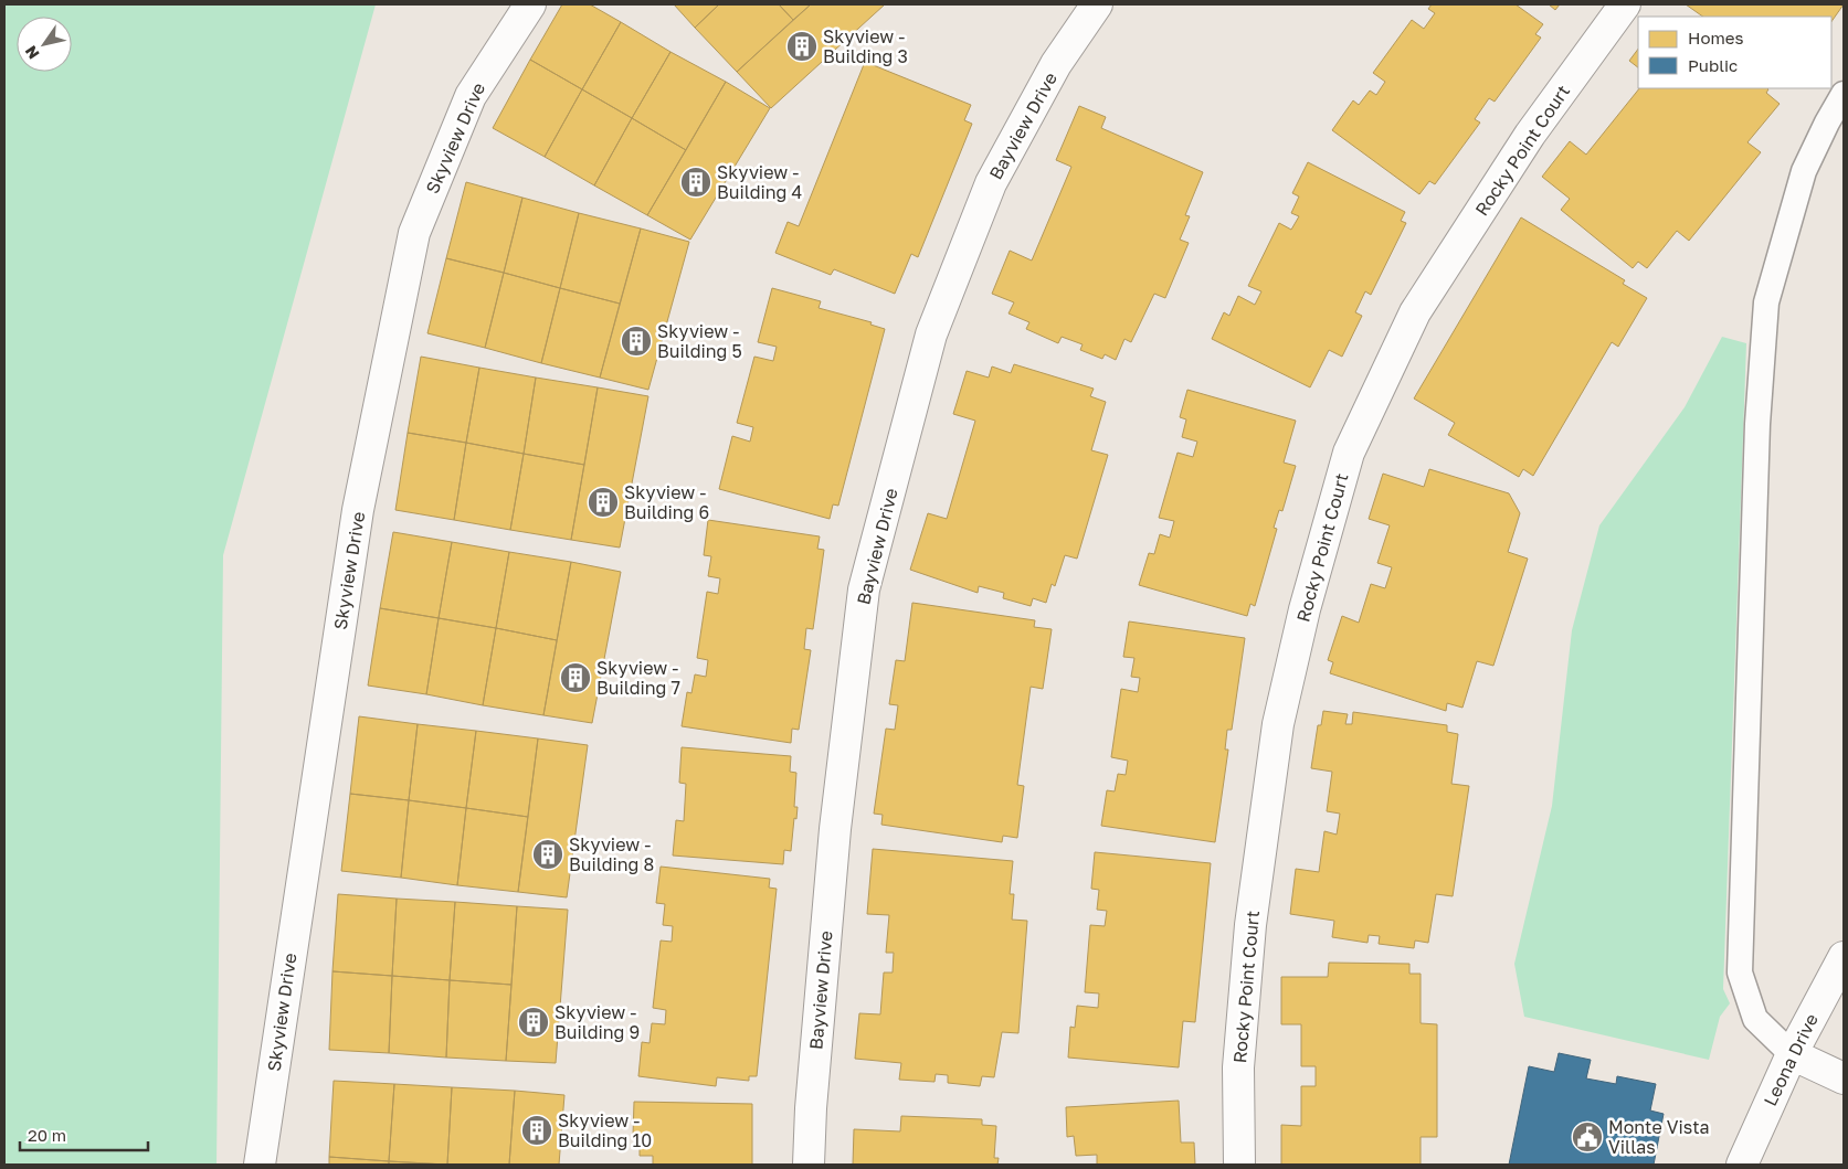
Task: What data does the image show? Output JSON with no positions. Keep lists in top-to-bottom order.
{
  "streets": {
    "street": [
      "Bayview Drive",
      "Skyview Drive",
      "Rocky Point Court",
      "Leona Drive"
    ]
  },
  "places": {
    "building": [
      "Skyview - Building 3",
      "Skyview - Building 4",
      "Skyview - Building 5",
      "Skyview - Building 6",
      "Skyview - Building 7",
      "Skyview - Building 8",
      "Skyview - Building 9",
      "Skyview - Building 10"
    ],
    "public building": ["Monte Vista Villas"]
  },
  "legend": ["Homes", "Public"],
  "scale_bar": "20 m",
  "north": "bottom left"
}
